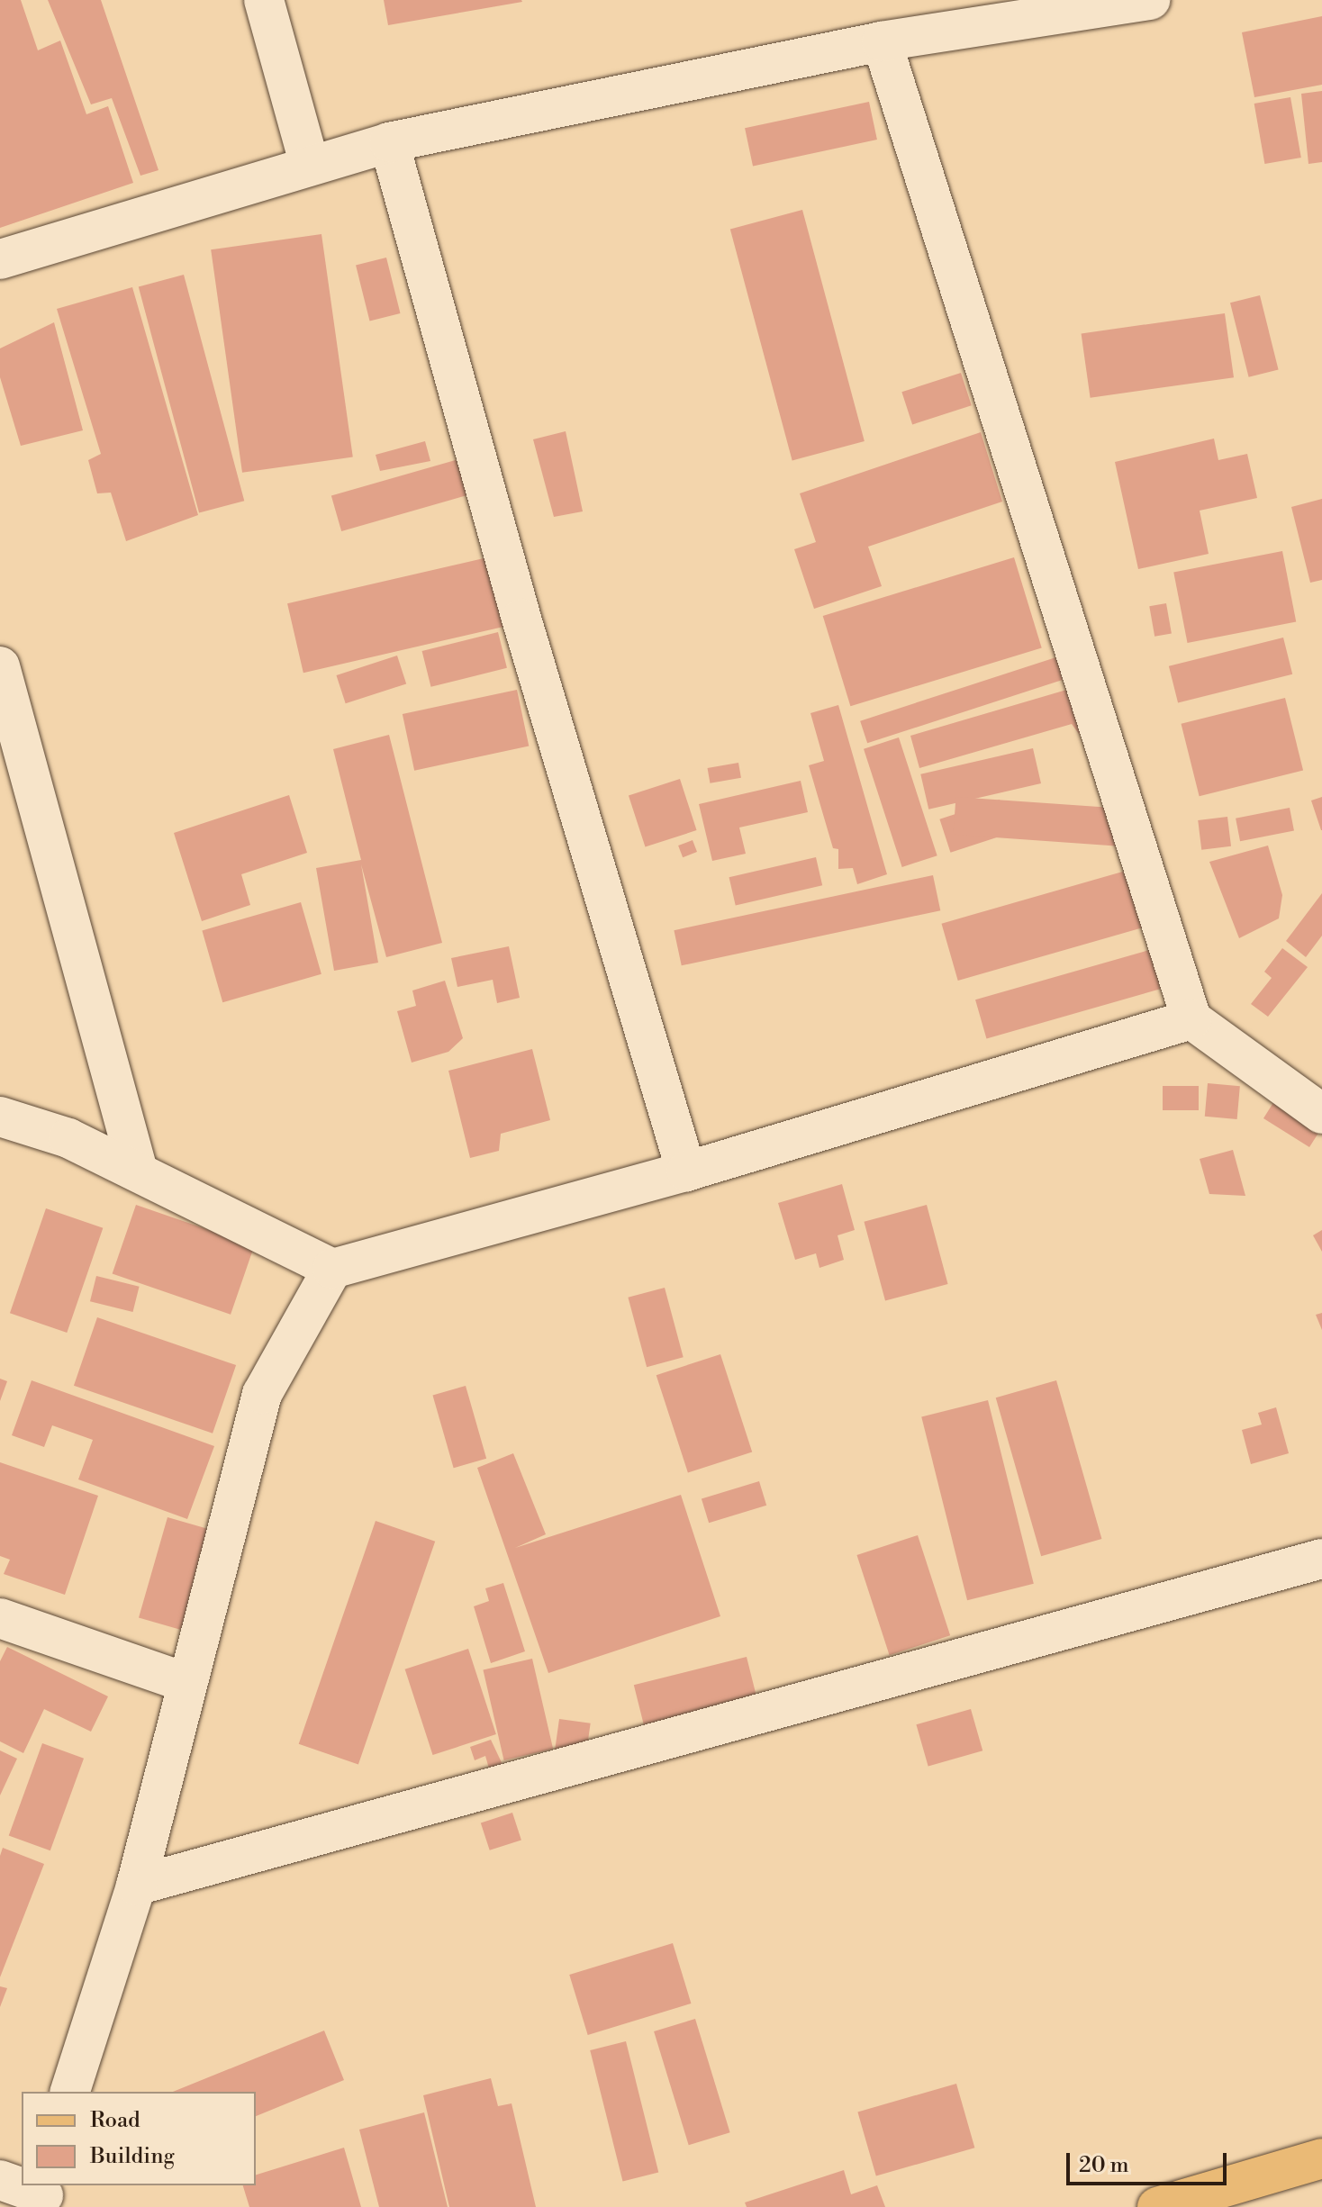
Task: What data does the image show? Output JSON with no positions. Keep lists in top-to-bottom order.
{
  "legend": ["Road", "Building"],
  "scale_bar": "20 m"
}
